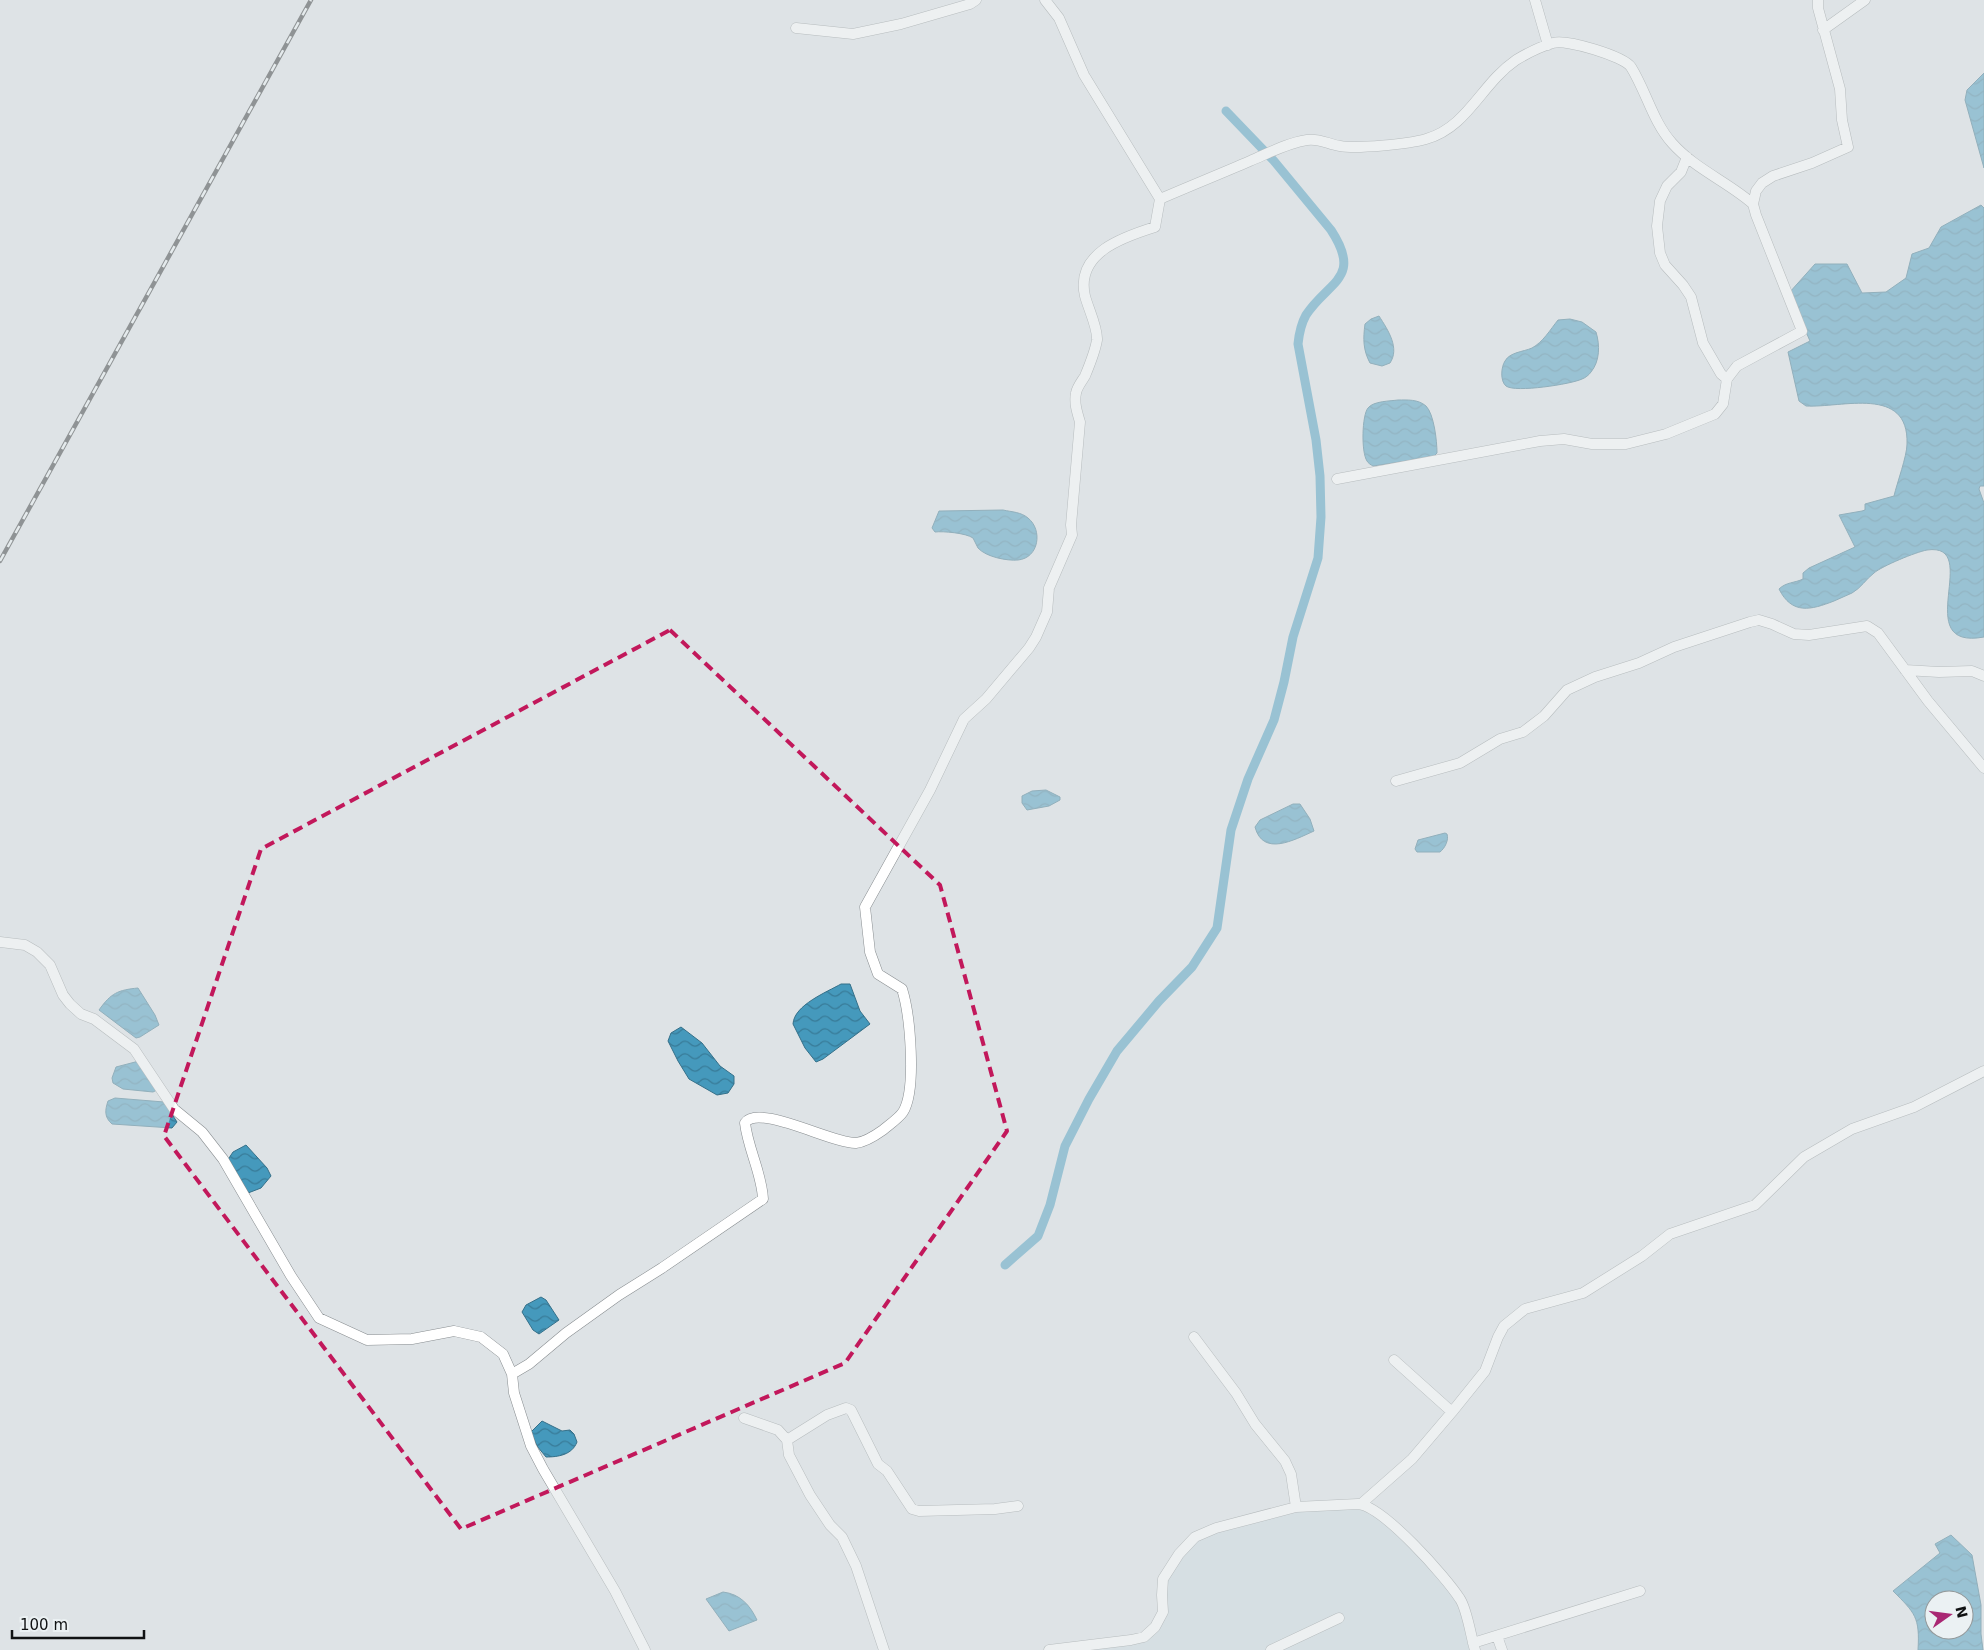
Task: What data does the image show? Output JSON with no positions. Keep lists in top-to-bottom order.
{
  "scale_bar": "100 m",
  "north": "right"
}
